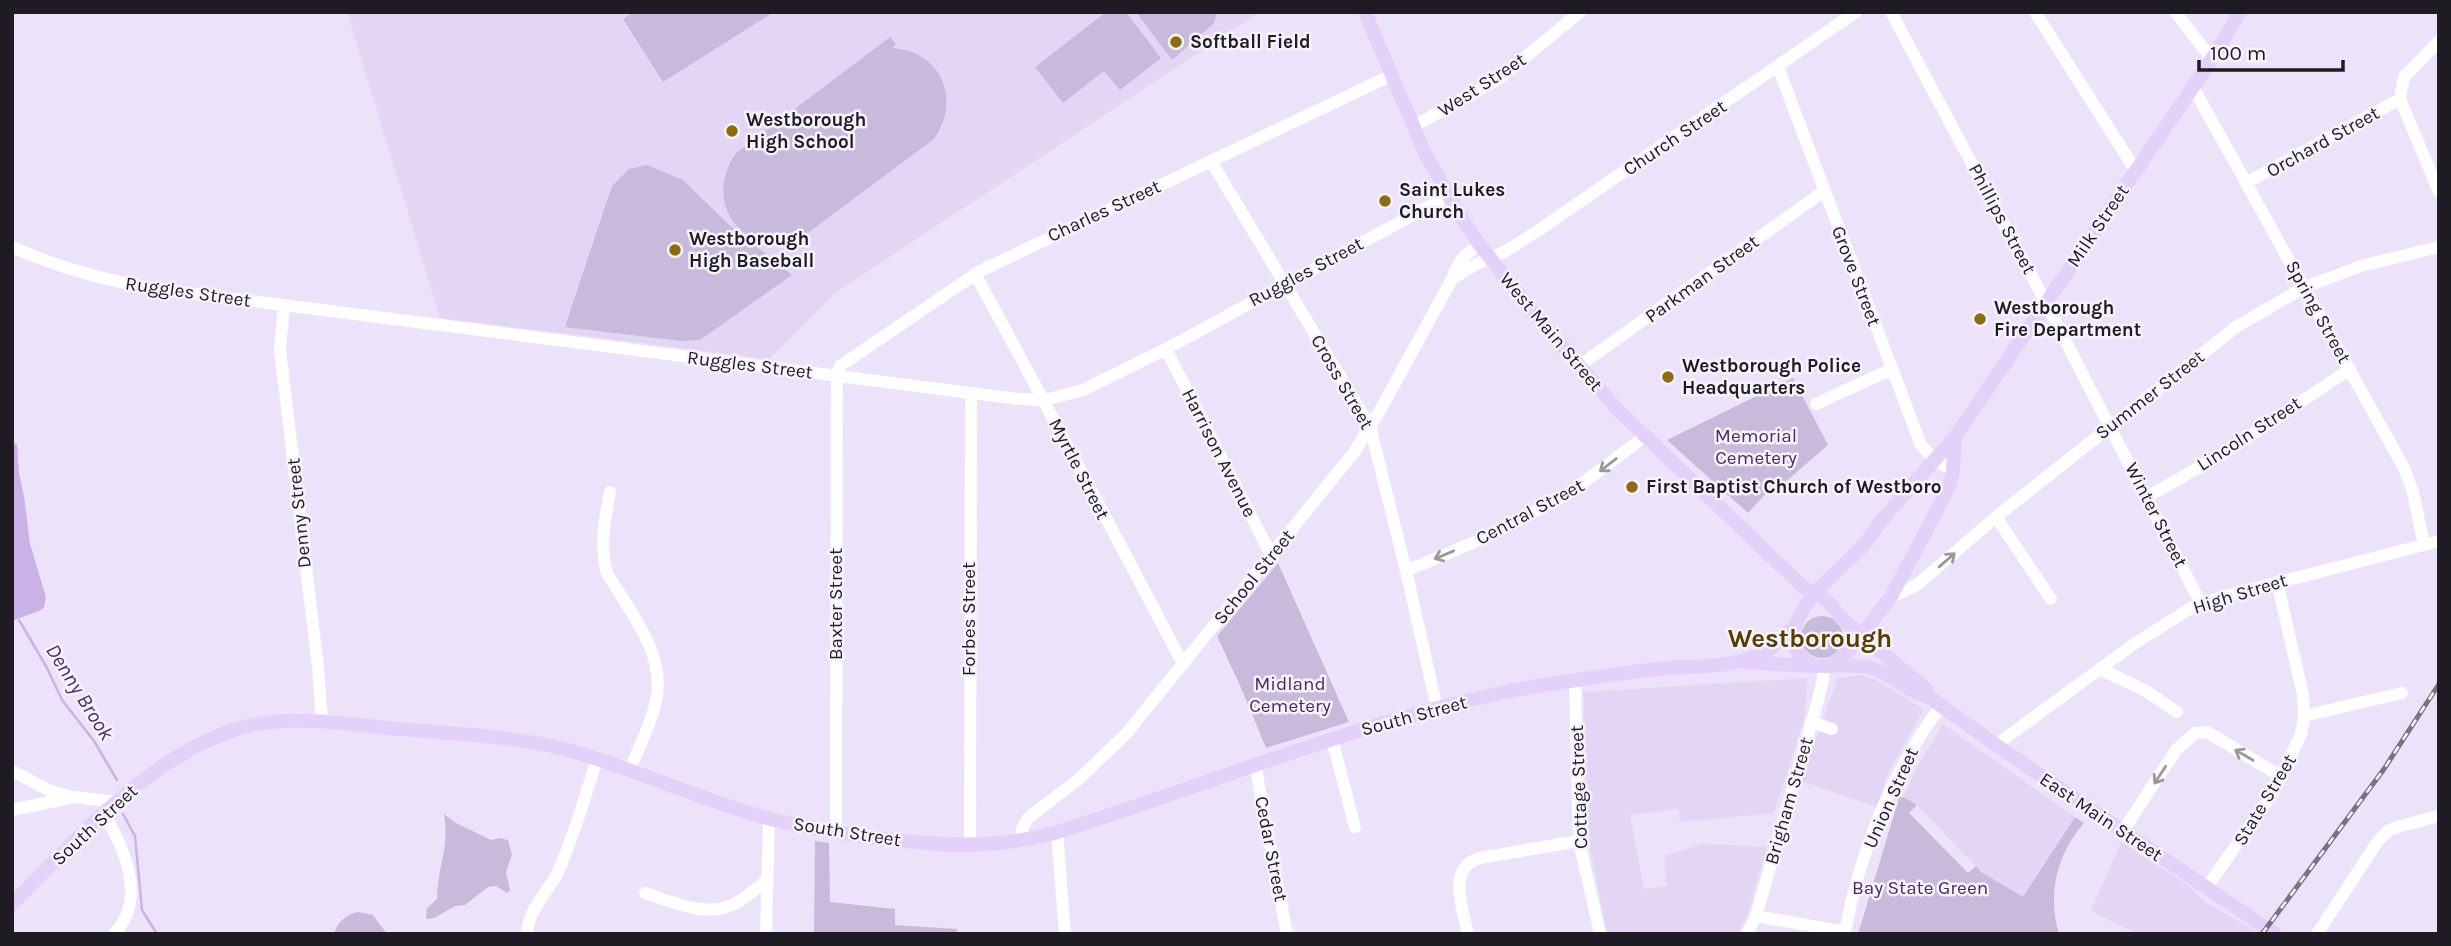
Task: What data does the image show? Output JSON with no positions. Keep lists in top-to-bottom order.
{
  "streets": {
    "main road": [
      "Milk Street",
      "West Main Street",
      "South Street",
      "East Main Street"
    ],
    "street": [
      "West Street",
      "Church Street",
      "Orchard Street",
      "Charles Street",
      "Phillips Street",
      "Ruggles Street",
      "Grove Street",
      "Parkman Street",
      "Spring Street",
      "Cross Street",
      "Summer Street",
      "Lincoln Street",
      "Harrison Avenue",
      "Myrtle Street",
      "Central Street",
      "Denny Street",
      "Winter Street",
      "School Street",
      "High Street",
      "Baxter Street",
      "Forbes Street",
      "Cottage Street",
      "Union Street",
      "State Street",
      "Brigham Street",
      "Cedar Street"
    ]
  },
  "crossings": [
    ["West Street", "West Main Street"],
    ["Church Street", "Grove Street"],
    ["Church Street", "West Main Street"],
    ["Church Street", "School Street"],
    ["Orchard Street", "Spring Street"],
    ["Charles Street", "Ruggles Street"],
    ["Charles Street", "West Main Street"],
    ["Charles Street", "Cross Street"],
    ["Charles Street", "Myrtle Street"],
    ["Charles Street", "Baxter Street"],
    ["Phillips Street", "Milk Street"],
    ["Phillips Street", "Summer Street"],
    ["Phillips Street", "Winter Street"],
    ["Milk Street", "Grove Street"],
    ["Milk Street", "Spring Street"],
    ["Milk Street", "West Main Street"],
    ["Milk Street", "South Street"],
    ["Milk Street", "Brigham Street"],
    ["Milk Street", "East Main Street"],
    ["Ruggles Street", "West Main Street"],
    ["Ruggles Street", "Cross Street"],
    ["Ruggles Street", "Harrison Avenue"],
    ["Ruggles Street", "Myrtle Street"],
    ["Ruggles Street", "Denny Street"],
    ["Ruggles Street", "Baxter Street"],
    ["Ruggles Street", "Forbes Street"],
    ["Grove Street", "Parkman Street"],
    ["Parkman Street", "West Main Street"],
    ["Spring Street", "Summer Street"],
    ["Spring Street", "Lincoln Street"],
    ["Spring Street", "High Street"],
    ["West Main Street", "Central Street"],
    ["West Main Street", "School Street"],
    ["West Main Street", "South Street"],
    ["West Main Street", "Brigham Street"],
    ["West Main Street", "East Main Street"],
    ["Cross Street", "Central Street"],
    ["Cross Street", "School Street"],
    ["Cross Street", "South Street"],
    ["Summer Street", "Winter Street"],
    ["Lincoln Street", "Winter Street"],
    ["Harrison Avenue", "School Street"],
    ["Myrtle Street", "School Street"],
    ["Denny Street", "South Street"],
    ["Winter Street", "High Street"],
    ["School Street", "South Street"],
    ["High Street", "State Street"],
    ["High Street", "East Main Street"],
    ["Baxter Street", "South Street"],
    ["Forbes Street", "South Street"],
    ["South Street", "Cottage Street"],
    ["South Street", "Brigham Street"],
    ["South Street", "East Main Street"],
    ["South Street", "Cedar Street"],
    ["Union Street", "Brigham Street"],
    ["Union Street", "East Main Street"],
    ["State Street", "East Main Street"],
    ["Brigham Street", "East Main Street"]
  ],
  "one_way": ["Central Street"],
  "districts": ["Westborough"],
  "water": ["Denny Brook"],
  "parks": ["Memorial Cemetery", "Midland Cemetery", "Bay State Green"],
  "places": [
    "Softball Field",
    "Westborough High School",
    "Saint Lukes Church",
    "Westborough High Baseball",
    "Westborough Fire Department",
    "Westborough Police Headquarters",
    "First Baptist Church of Westboro"
  ],
  "scale_bar": "100 m"
}
